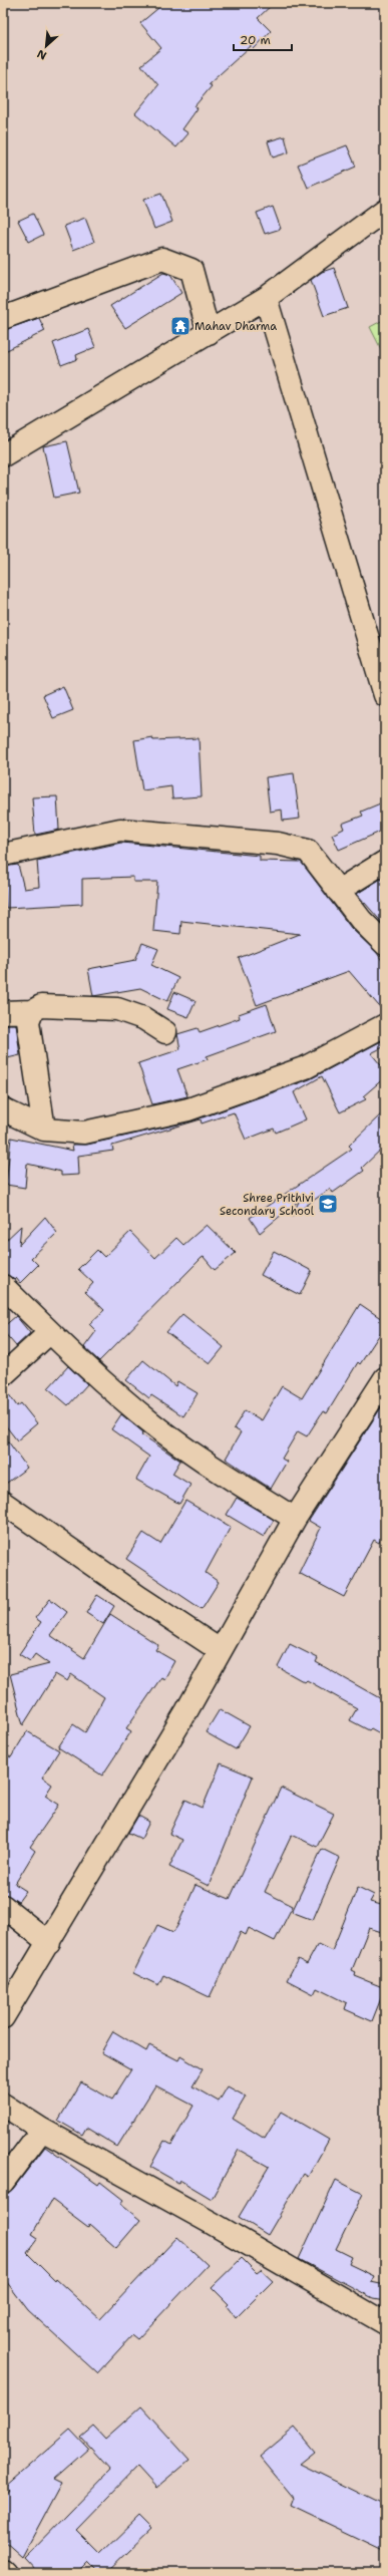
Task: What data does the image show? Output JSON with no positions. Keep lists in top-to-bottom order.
{
  "places": {
    "temple": ["Mahav Dharma"],
    "school or university": ["Shree Prithivi Secondary School"]
  },
  "scale_bar": "20 m",
  "north": "bottom left"
}
